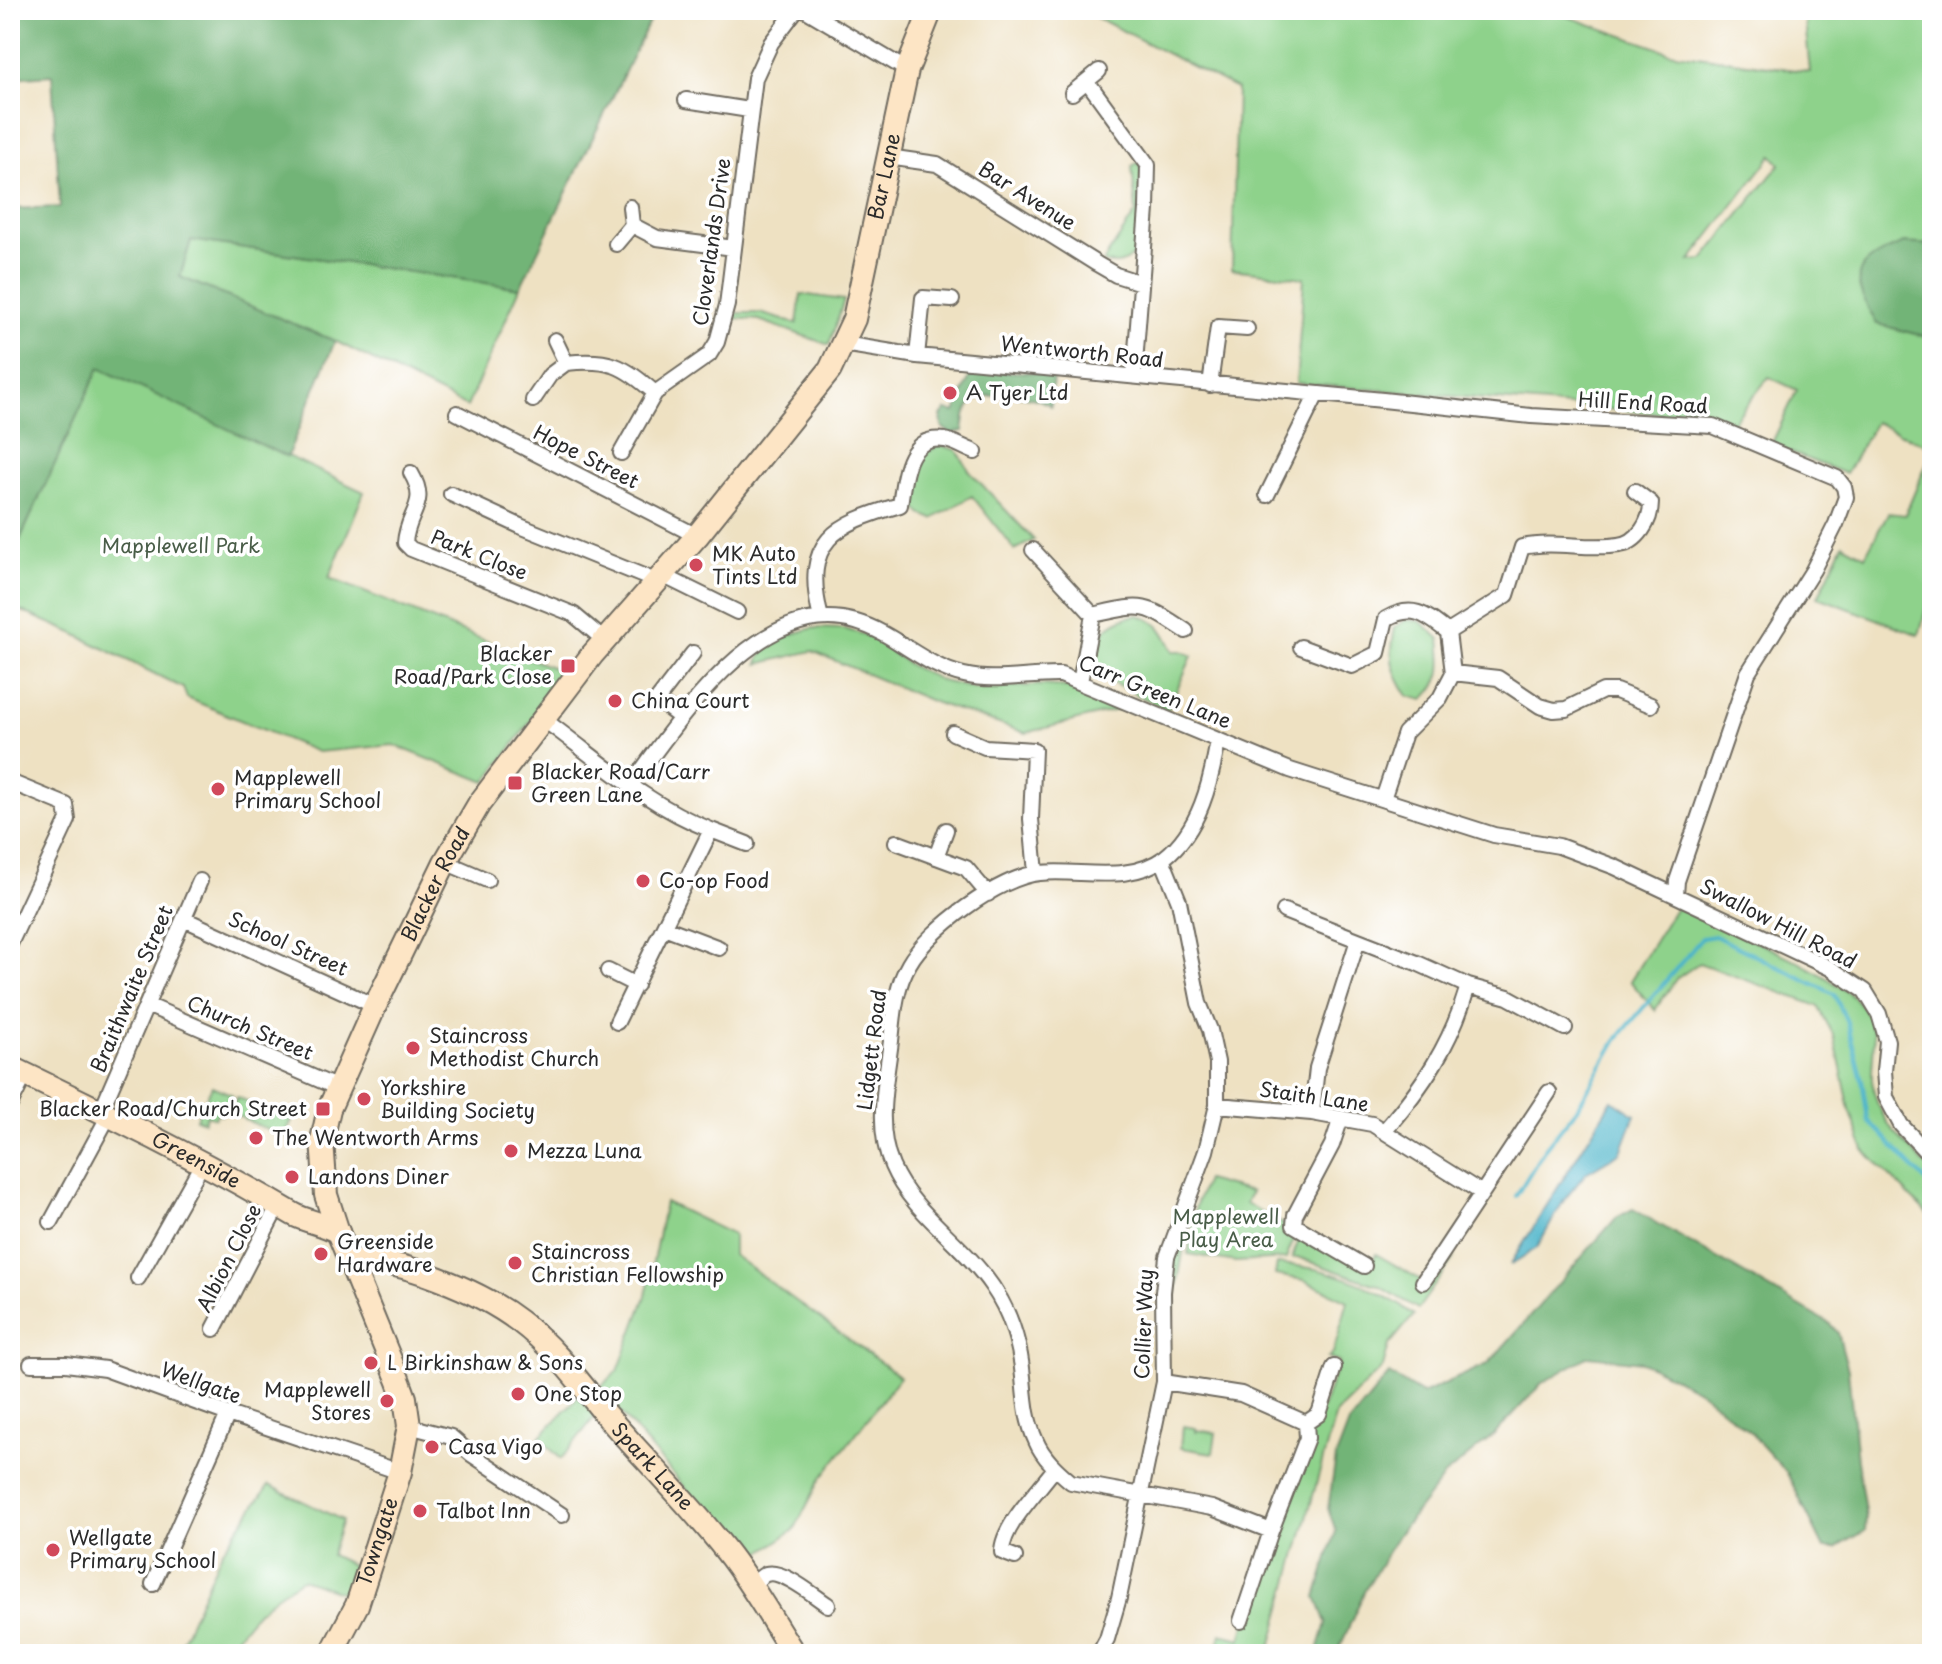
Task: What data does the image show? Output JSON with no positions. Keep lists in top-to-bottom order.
{
  "streets": {
    "main road": [
      "Bar Lane",
      "Blacker Road",
      "Greenside",
      "Spark Lane",
      "Towngate"
    ],
    "street": [
      "Bar Avenue",
      "Cloverlands Drive",
      "Wentworth Road",
      "Hill End Road",
      "Hope Street",
      "Park Close",
      "Carr Green Lane",
      "Swallow Hill Road",
      "School Street",
      "Braithwaite Street",
      "Church Street",
      "Lidgett Road",
      "Staith Lane",
      "Albion Close",
      "Collier Way",
      "Wellgate"
    ]
  },
  "crossings": [
    ["Bar Lane", "Bar Avenue"],
    ["Bar Lane", "Wentworth Road"],
    ["Bar Lane", "Blacker Road"],
    ["Wentworth Road", "Hill End Road"],
    ["Wentworth Road", "Blacker Road"],
    ["Hill End Road", "Carr Green Lane"],
    ["Hill End Road", "Swallow Hill Road"],
    ["Hope Street", "Blacker Road"],
    ["Park Close", "Blacker Road"],
    ["Carr Green Lane", "Swallow Hill Road"],
    ["Carr Green Lane", "Lidgett Road"],
    ["Blacker Road", "School Street"],
    ["Blacker Road", "Church Street"],
    ["Blacker Road", "Greenside"],
    ["Blacker Road", "Towngate"],
    ["School Street", "Braithwaite Street"],
    ["Braithwaite Street", "Church Street"],
    ["Braithwaite Street", "Greenside"],
    ["Lidgett Road", "Collier Way"],
    ["Staith Lane", "Collier Way"],
    ["Greenside", "Albion Close"],
    ["Greenside", "Towngate"],
    ["Wellgate", "Towngate"],
    ["Spark Lane", "Towngate"]
  ],
  "parks": ["Mapplewell Park", "Mapplewell Play Area"],
  "places": {
    "other": [
      "A Tyer Ltd",
      "MK Auto Tints Ltd",
      "China Court",
      "Mapplewell Primary School",
      "Co-op Food",
      "Staincross Methodist Church",
      "Yorkshire Building Society",
      "The Wentworth Arms",
      "Mezza Luna",
      "Landons Diner",
      "Greenside Hardware",
      "Staincross Christian Fellowship",
      "L Birkinshaw & Sons",
      "One Stop",
      "Mapplewell Stores",
      "Casa Vigo",
      "Talbot Inn",
      "Wellgate Primary School"
    ],
    "transit": ["Blacker Road/Park Close", "Blacker Road/Carr Green Lane", "Blacker Road/Church Street"]
  }
}
